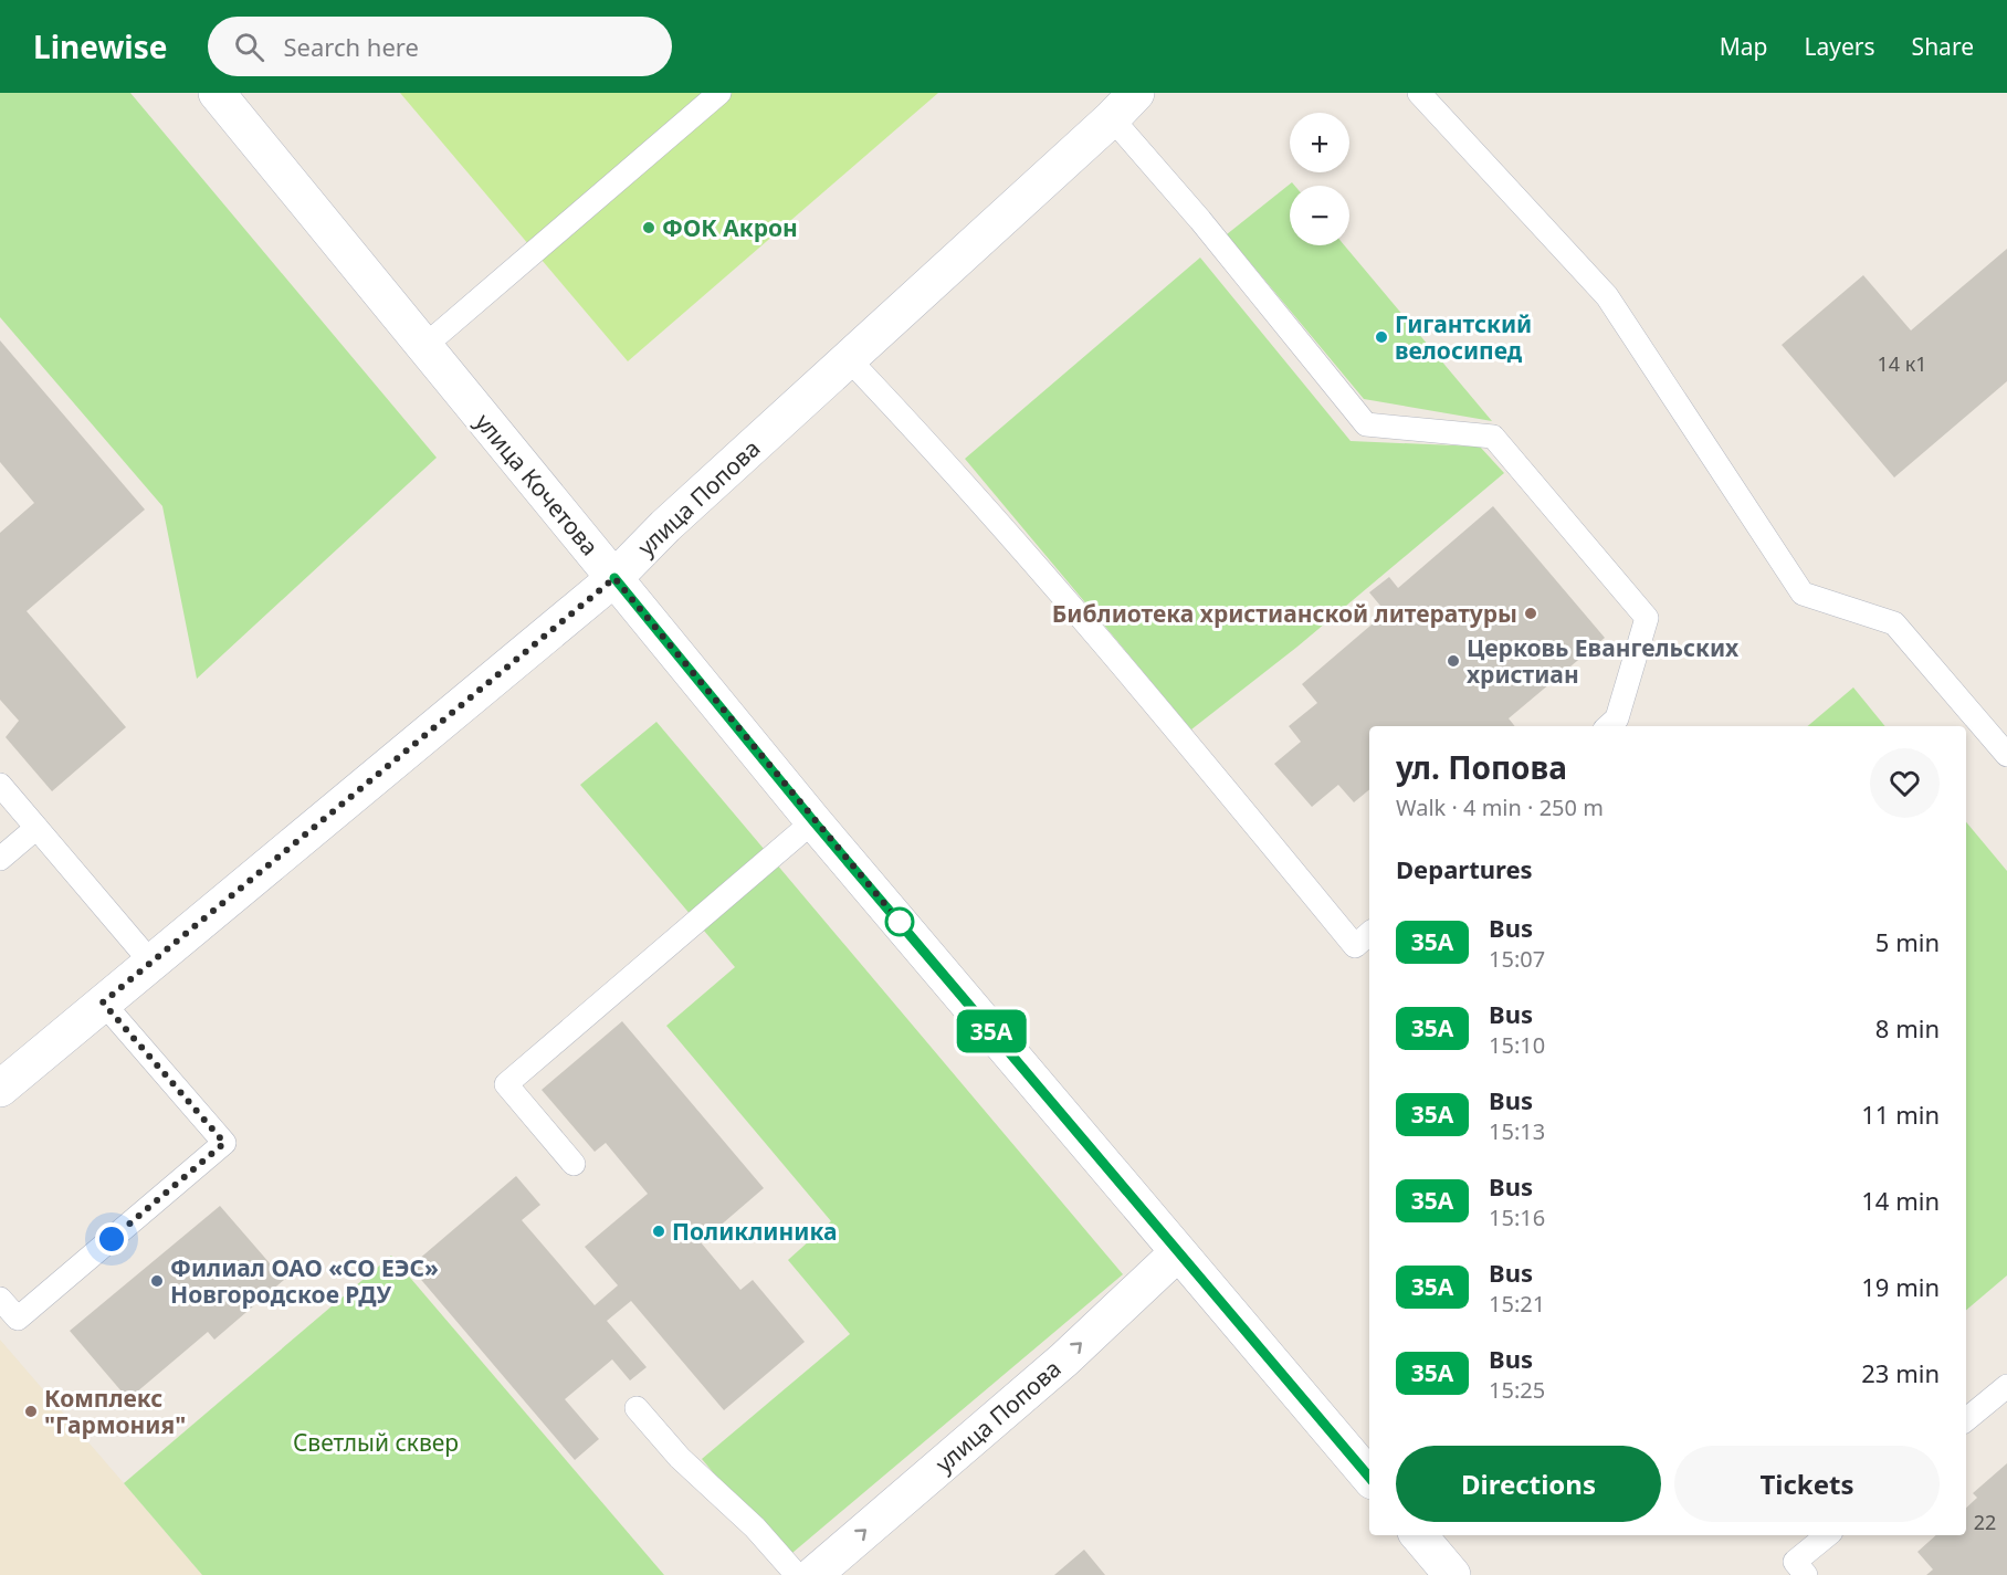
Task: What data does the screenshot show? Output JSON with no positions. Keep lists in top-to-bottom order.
{
  "streets": {
    "street": ["улица Кочетова", "улица Попова"]
  },
  "crossings": [
    ["улица Кочетова", "улица Попова"]
  ],
  "parks": ["Светлый сквер"],
  "places": [
    "ФОК Акрон",
    "Гигантский велосипед",
    "Библиотека христианской литературы",
    "Церковь Евангельских христиан",
    "Поликлиника",
    "Филиал ОАО «СО ЕЭС» Новгородское РДУ",
    "Комплекс \"Гармония\""
  ],
  "lines": ["bus line 35А"],
  "house_numbers": ["14 к1", "22"],
  "page": {
    "header": "Linewise",
    "search": "Search here",
    "nav": ["Map", "Layers", "Share"],
    "on_map": "35А",
    "map_buttons": ["+", "−"],
    "heading": [
      ["ул. Попова", "Walk · 4 min · 250 m"],
      "Departures"
    ],
    "list": [
      {
        "mark": "35А",
        "name": "Bus",
        "note": "15:07",
        "value": "5 min"
      },
      {
        "mark": "35А",
        "name": "Bus",
        "note": "15:10",
        "value": "8 min"
      },
      {
        "mark": "35А",
        "name": "Bus",
        "note": "15:13",
        "value": "11 min"
      },
      {
        "mark": "35А",
        "name": "Bus",
        "note": "15:16",
        "value": "14 min"
      },
      {
        "mark": "35А",
        "name": "Bus",
        "note": "15:21",
        "value": "19 min"
      },
      {
        "mark": "35А",
        "name": "Bus",
        "note": "15:25",
        "value": "23 min"
      }
    ],
    "buttons": ["Directions", "Tickets"]
  }
}
